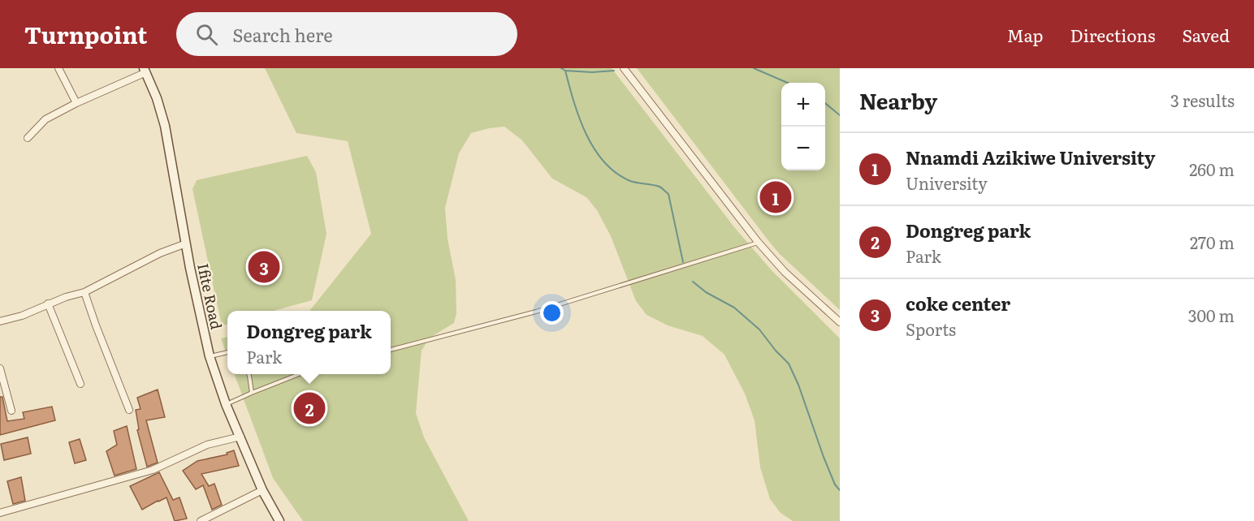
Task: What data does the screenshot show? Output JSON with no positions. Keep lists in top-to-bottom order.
{
  "streets": {
    "street": ["Ifite Road"]
  },
  "page": {
    "header": "Turnpoint",
    "search": "Search here",
    "nav": ["Map", "Directions", "Saved"],
    "heading": ["Nearby", "3 results"],
    "map_buttons": ["+", "−"],
    "list": [
      {
        "mark": "1",
        "name": "Nnamdi Azikiwe University",
        "note": "University",
        "value": "260 m"
      },
      {
        "mark": "2",
        "name": "Dongreg park",
        "note": "Park",
        "value": "270 m"
      },
      {
        "mark": "3",
        "name": "coke center",
        "note": "Sports",
        "value": "300 m"
      }
    ],
    "pins": ["1", "3", "2"],
    "popup": ["Dongreg park", "Park"]
  }
}
